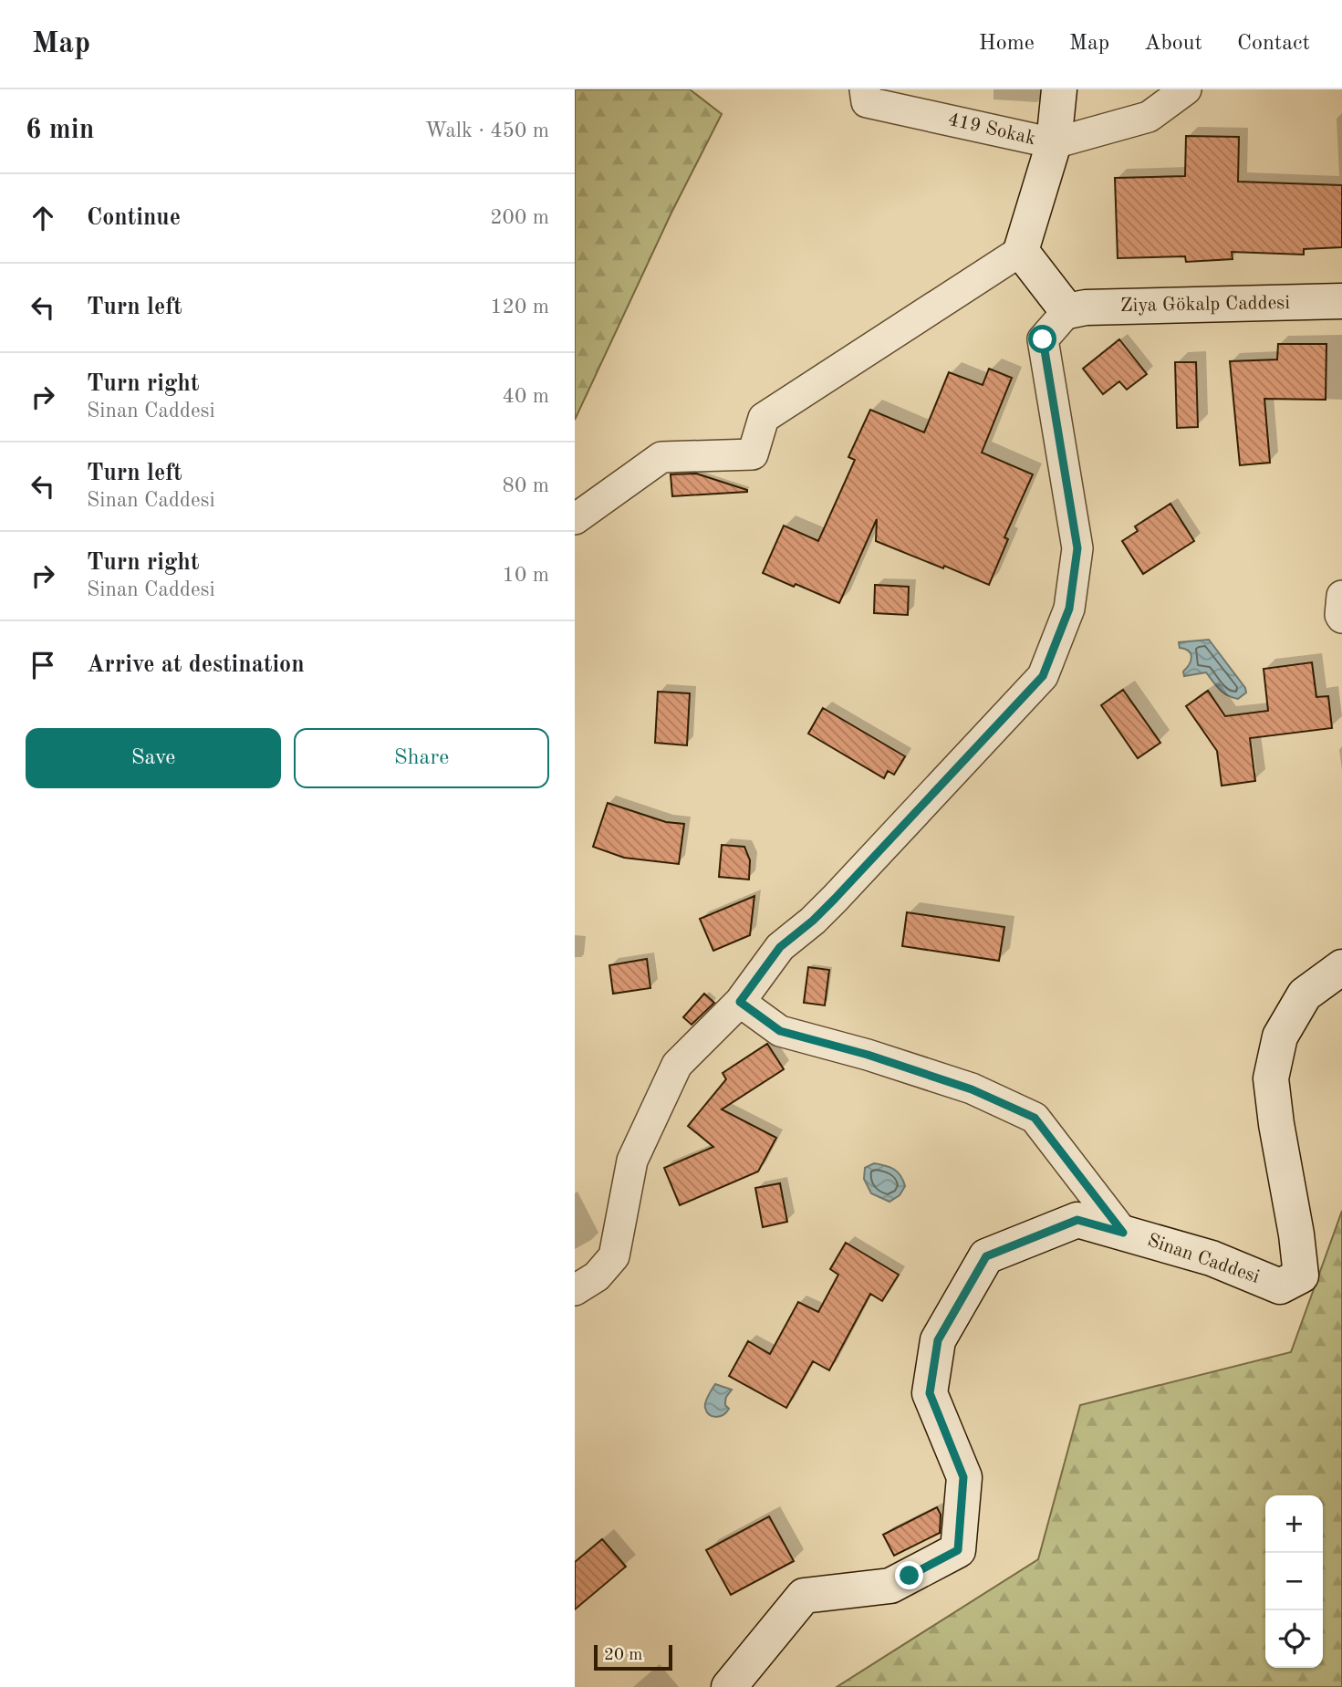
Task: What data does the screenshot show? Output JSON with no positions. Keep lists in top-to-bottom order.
{
  "streets": {
    "street": ["419 Sokak", "Ziya Gökalp Caddesi", "Sinan Caddesi"]
  },
  "scale_bar": "20 m",
  "page": {
    "header": "Map",
    "nav": [
      "Home",
      "Map",
      "About",
      "Contact"
    ],
    "heading": ["6 min", "Walk · 450 m"],
    "list": [
      ["Continue", "200 m"],
      ["Turn left", "120 m"],
      ["Turn right", "Sinan Caddesi", "40 m"],
      ["Turn left", "Sinan Caddesi", "80 m"],
      ["Turn right", "Sinan Caddesi", "10 m"],
      "Arrive at destination"
    ],
    "buttons": ["Save", "Share"],
    "map_buttons": ["+", "−"],
    "scale": "20 m"
  }
}
